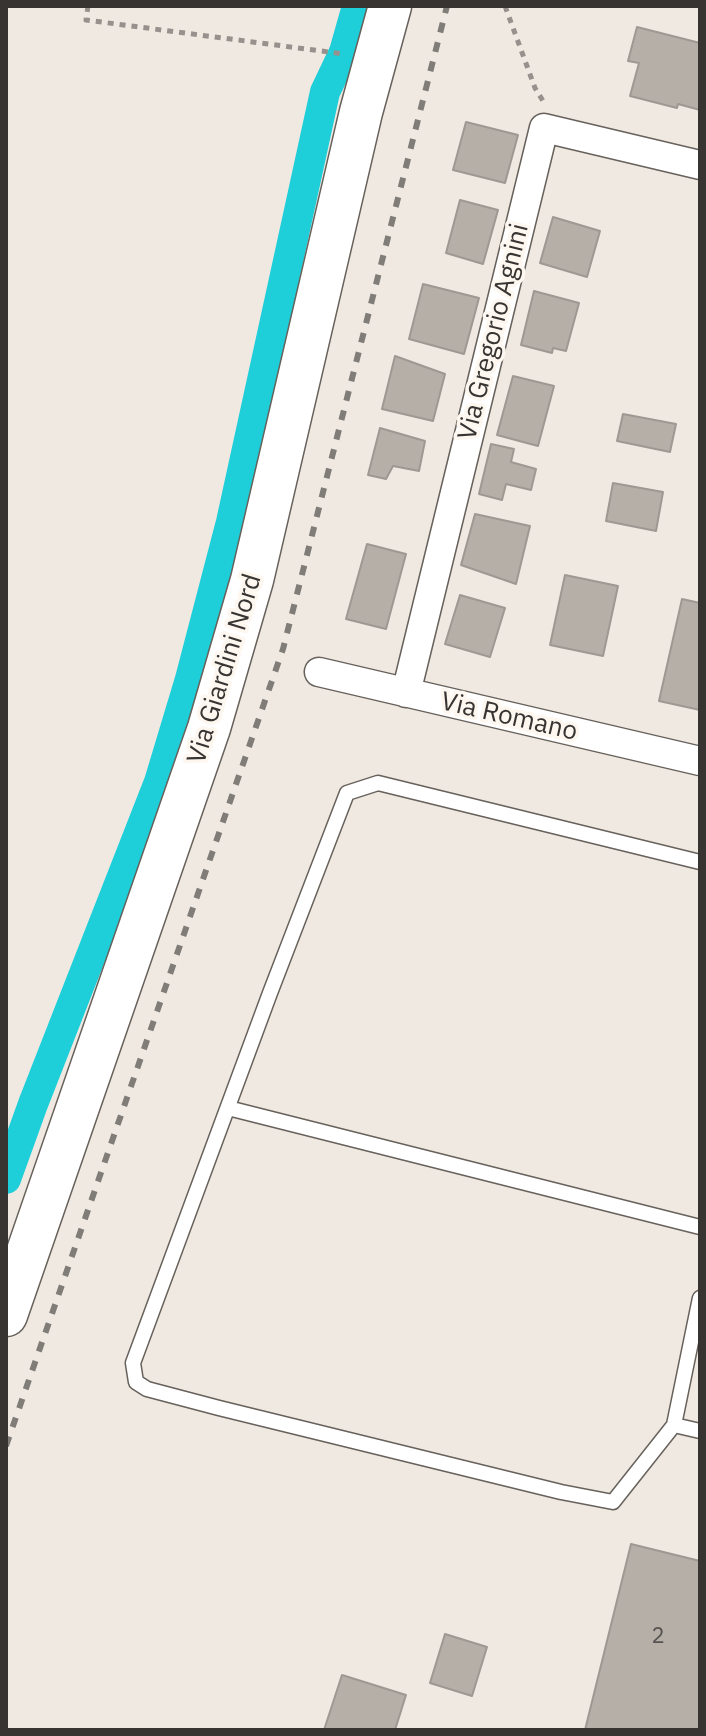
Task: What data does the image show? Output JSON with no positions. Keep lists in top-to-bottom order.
{
  "streets": {
    "main road": ["Via Giardini Nord"],
    "street": ["Via Gregorio Agnini", "Via Romano"]
  },
  "crossings": [
    ["Via Gregorio Agnini", "Via Romano"]
  ],
  "house_numbers": ["2"]
}
